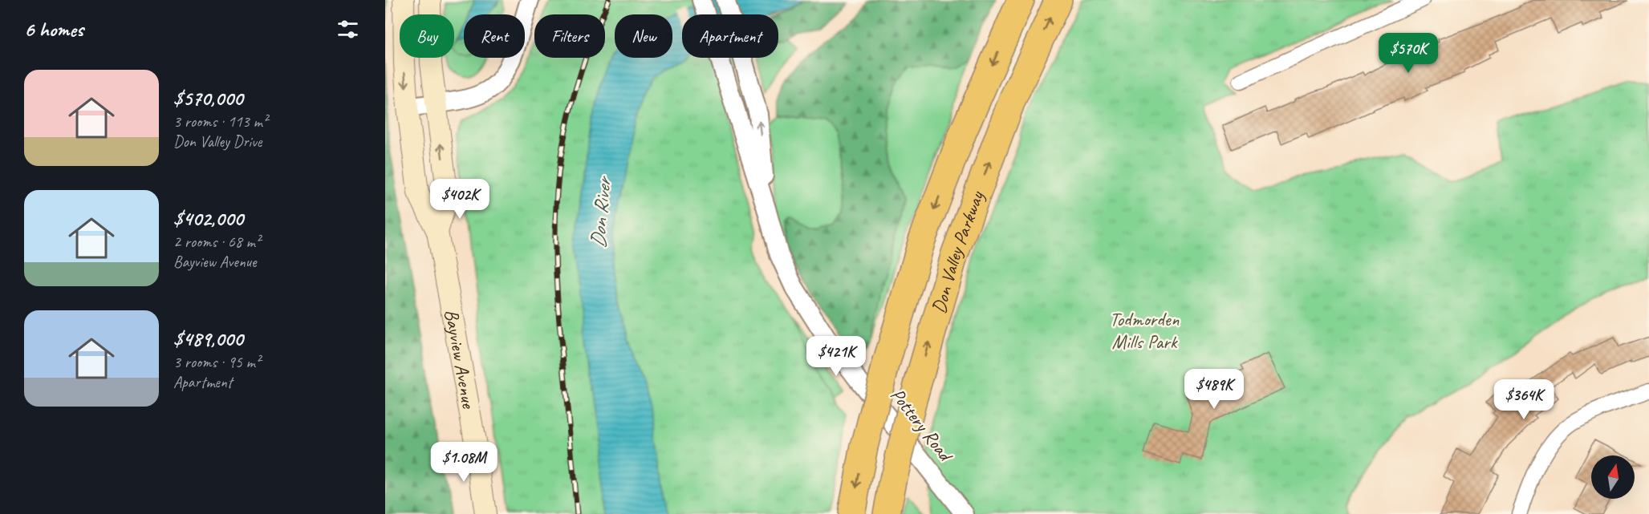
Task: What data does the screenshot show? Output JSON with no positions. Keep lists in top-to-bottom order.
{
  "streets": {
    "highway": ["Don Valley Parkway"],
    "main road": ["Bayview Avenue"],
    "street": ["Pottery Road"]
  },
  "water": ["Don River"],
  "parks": ["Todmorden Mills Park"],
  "north": "top",
  "page": {
    "heading": "6 homes",
    "chip": [
      "Buy",
      "Rent",
      "Filters",
      "New",
      "Apartment"
    ],
    "price": [
      "$570K",
      "$402K",
      "$421K",
      "$489K",
      "$364K",
      "$1.08M"
    ],
    "list": [
      {
        "name": "$570,000",
        "note": "3 rooms · 113 m² · Don Valley Drive"
      },
      {
        "name": "$402,000",
        "note": "2 rooms · 68 m² · Bayview Avenue"
      },
      {
        "name": "$489,000",
        "note": "3 rooms · 95 m² · Apartment"
      }
    ]
  }
}
